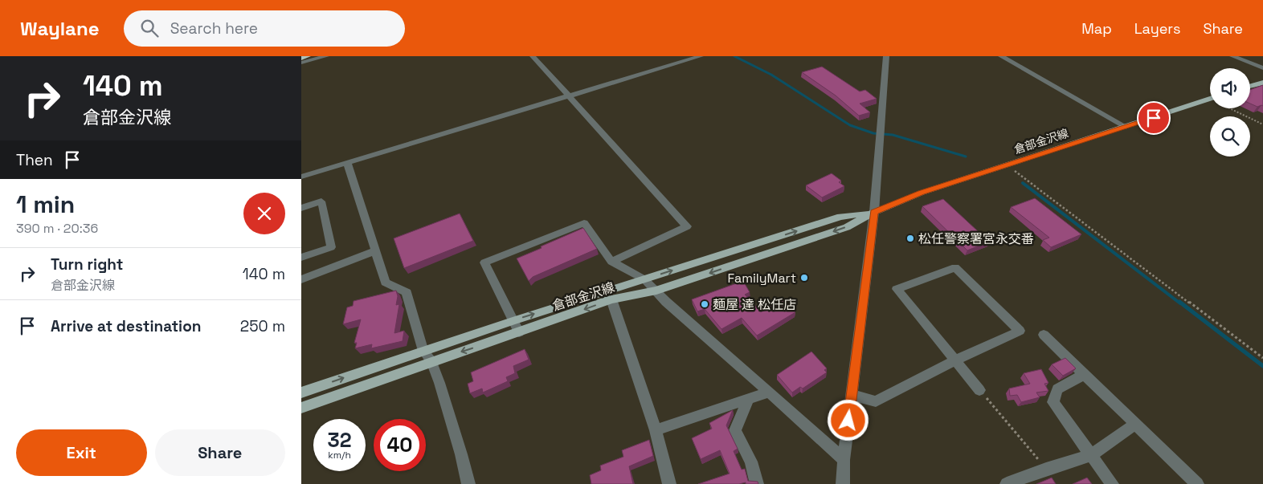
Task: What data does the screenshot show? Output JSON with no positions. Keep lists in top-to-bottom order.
{
  "streets": {
    "main road": ["倉部金沢線"]
  },
  "places": ["松任警察署宮永交番", "FamilyMart", "麺屋 達 松任店"],
  "page": {
    "header": "Waylane",
    "search": "Search here",
    "nav": ["Map", "Layers", "Share"],
    "turn": ["140 m", "倉部金沢線"],
    "then": "Then",
    "heading": ["1 min", "390 m · 20:36"],
    "list": [
      {
        "name": "Turn right",
        "note": "倉部金沢線",
        "value": "140 m"
      },
      {
        "name": "Arrive at destination",
        "value": "250 m"
      }
    ],
    "speed": "32 km/h",
    "limit": "40",
    "buttons": ["Exit", "Share"]
  }
}
